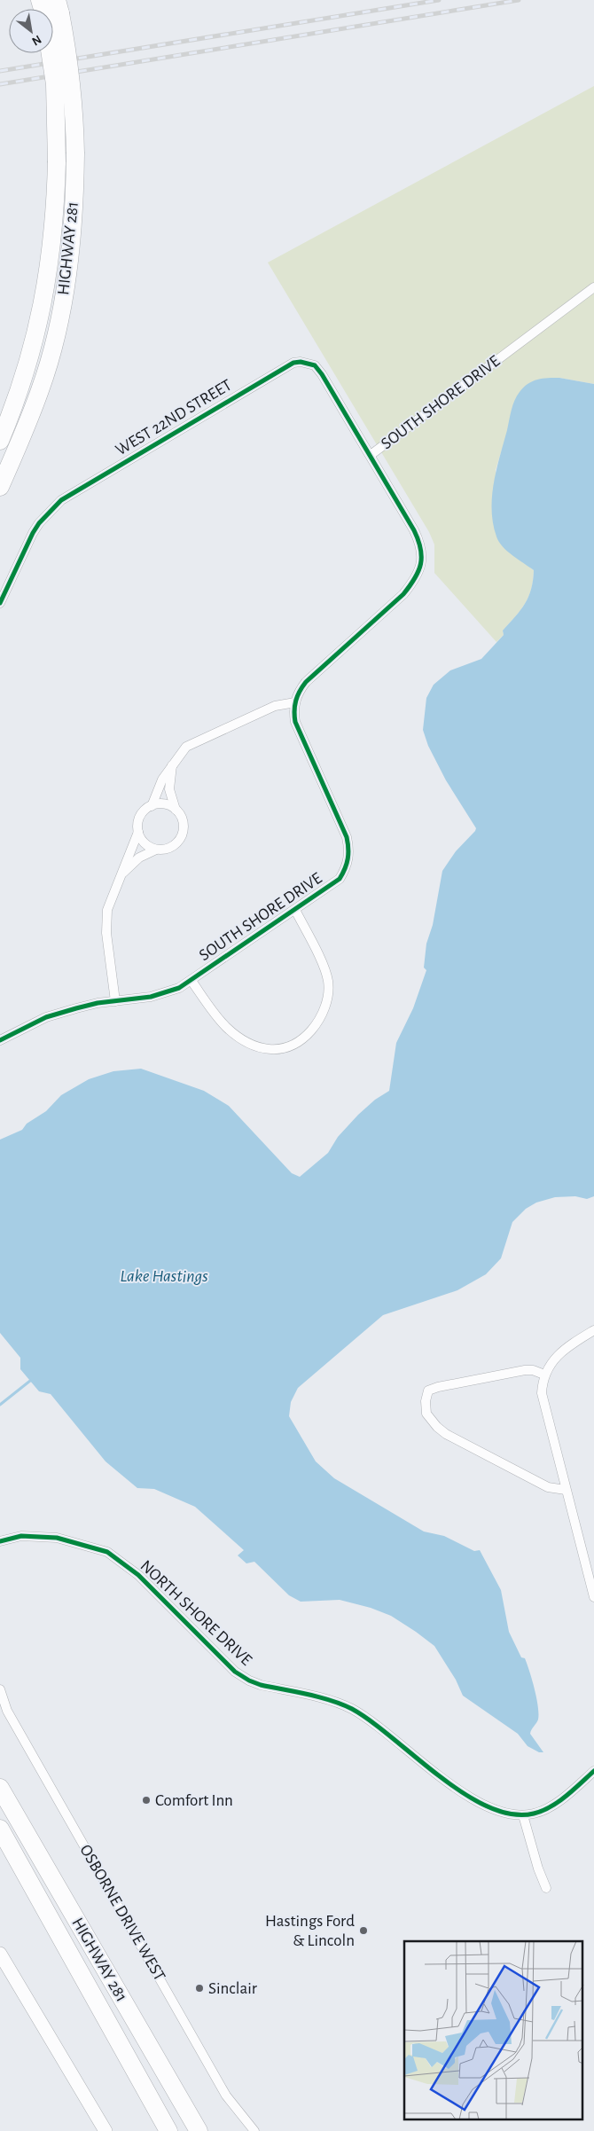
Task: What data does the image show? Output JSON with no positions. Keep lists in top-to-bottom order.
{
  "streets": {
    "highway": ["HIGHWAY 281"],
    "street": [
      "SOUTH SHORE DRIVE",
      "WEST 22ND STREET",
      "NORTH SHORE DRIVE",
      "OSBORNE DRIVE WEST"
    ]
  },
  "crossings": [
    ["SOUTH SHORE DRIVE", "WEST 22ND STREET"]
  ],
  "water": ["Lake Hastings"],
  "places": ["Comfort Inn", "Hastings Ford & Lincoln", "Sinclair"],
  "north": "bottom right"
}
